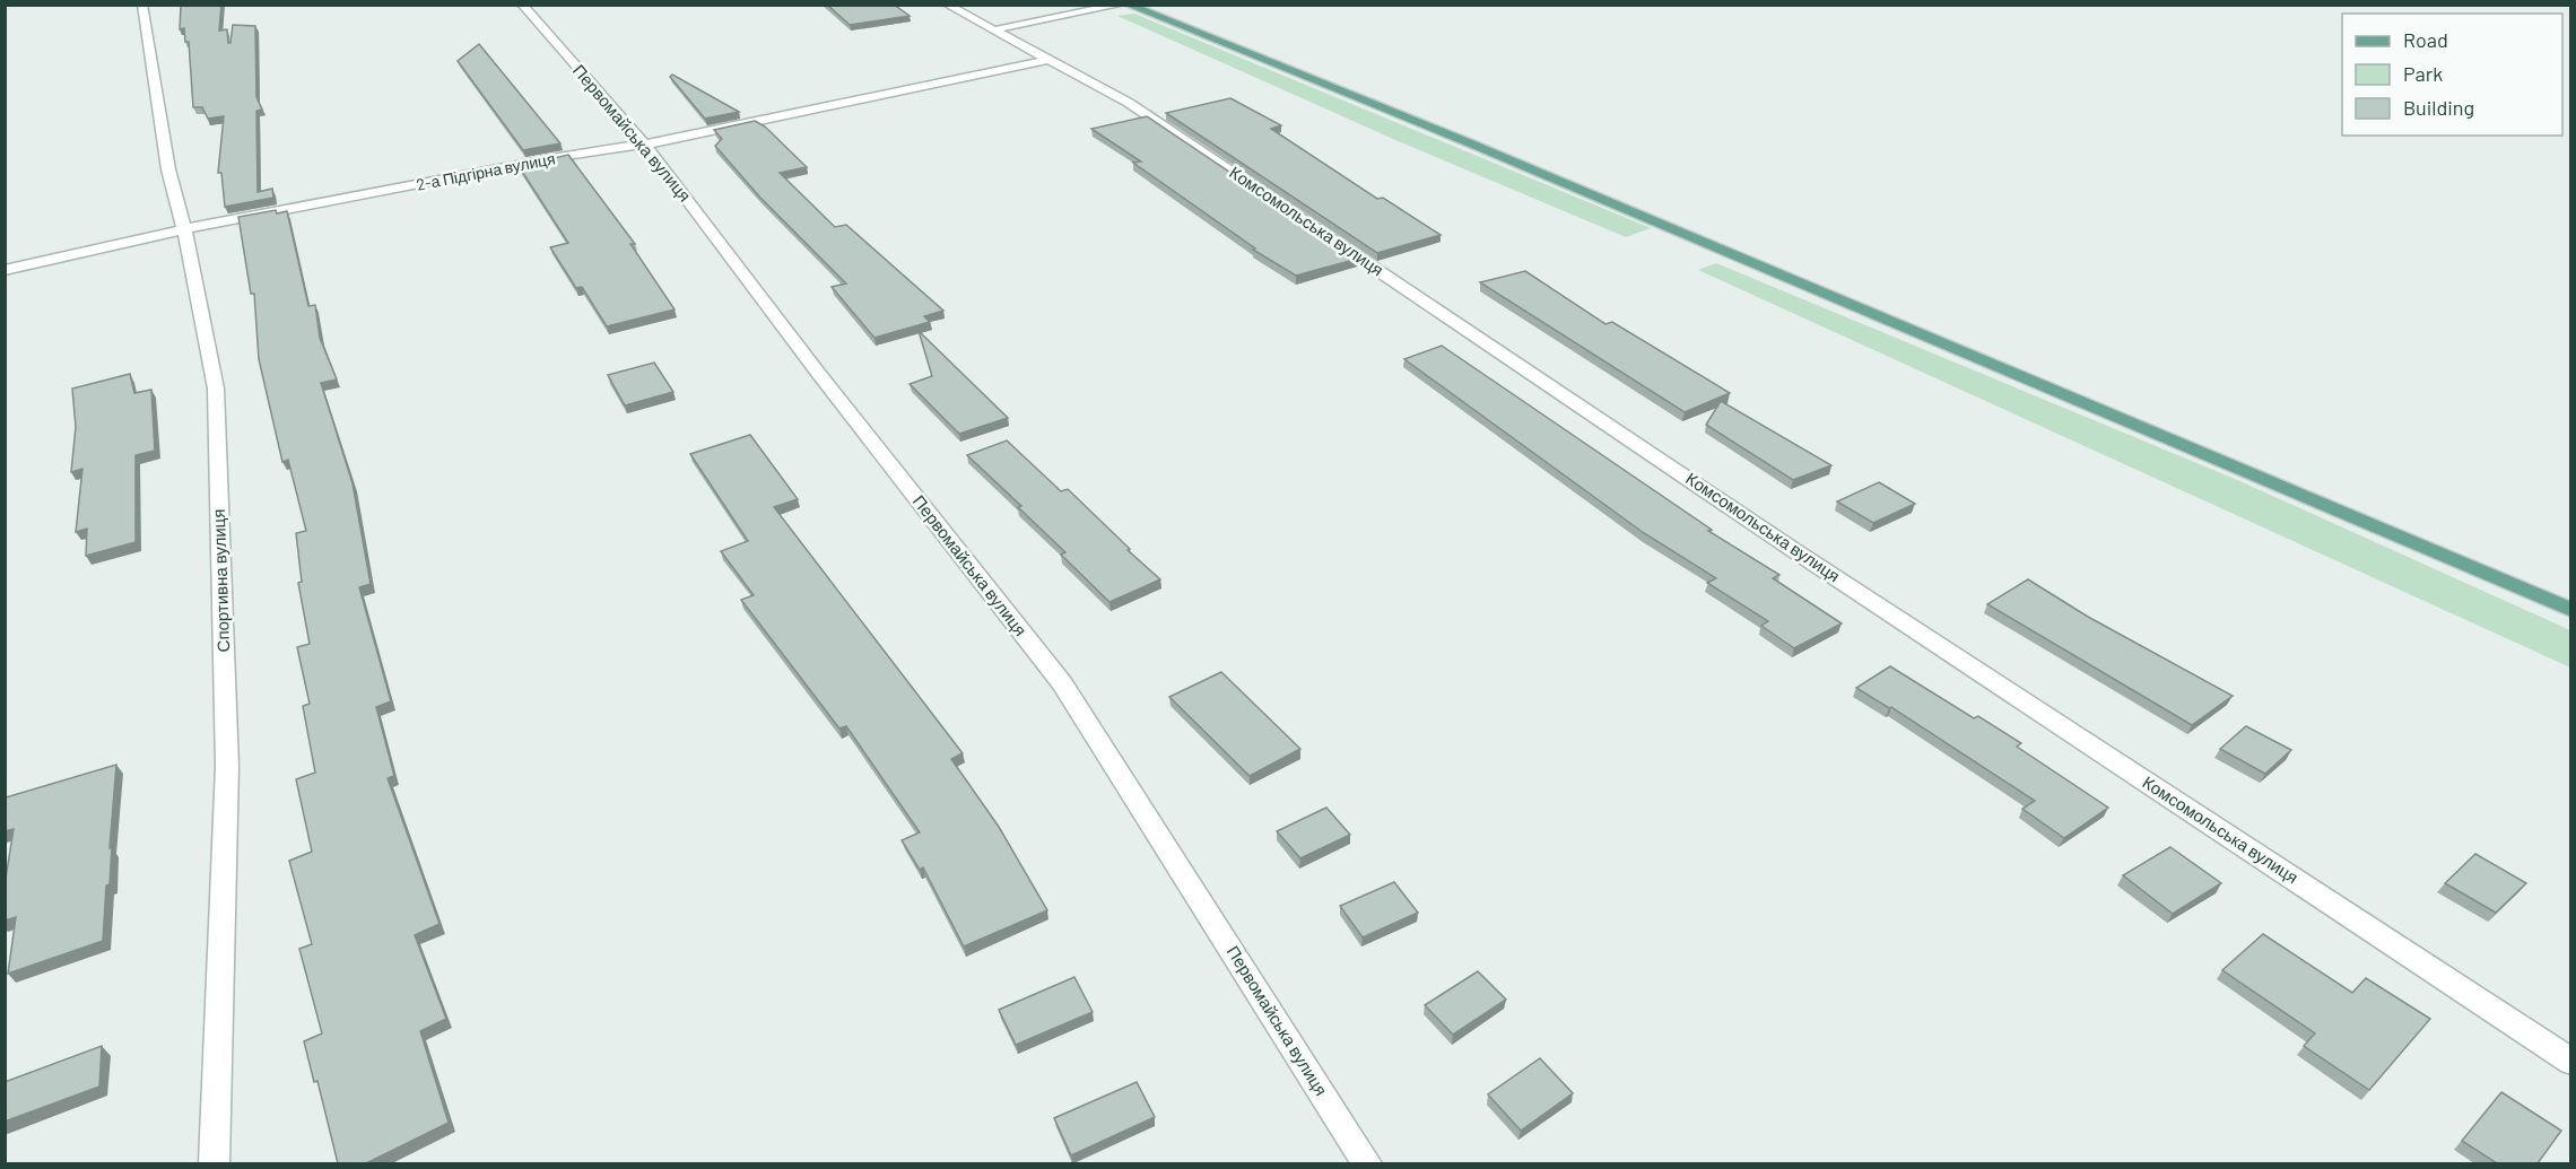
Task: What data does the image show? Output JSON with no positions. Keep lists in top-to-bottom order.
{
  "streets": {
    "street": [
      "Первомайська вулиця",
      "2-а Підгірна вулиця",
      "Комсомольська вулиця",
      "Спортивна вулиця"
    ]
  },
  "crossings": [
    ["Первомайська вулиця", "2-а Підгірна вулиця"],
    ["2-а Підгірна вулиця", "Комсомольська вулиця"],
    ["2-а Підгірна вулиця", "Спортивна вулиця"]
  ],
  "legend": ["Road", "Park", "Building"]
}
